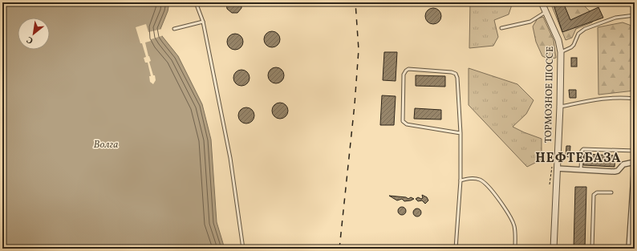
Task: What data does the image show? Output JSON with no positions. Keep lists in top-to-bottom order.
{
  "streets": {
    "street": ["ТОРМОЗНОЕ ШОССЕ"]
  },
  "districts": ["НЕФТЕБАЗА"],
  "water": ["Волга"],
  "north": "bottom left"
}
